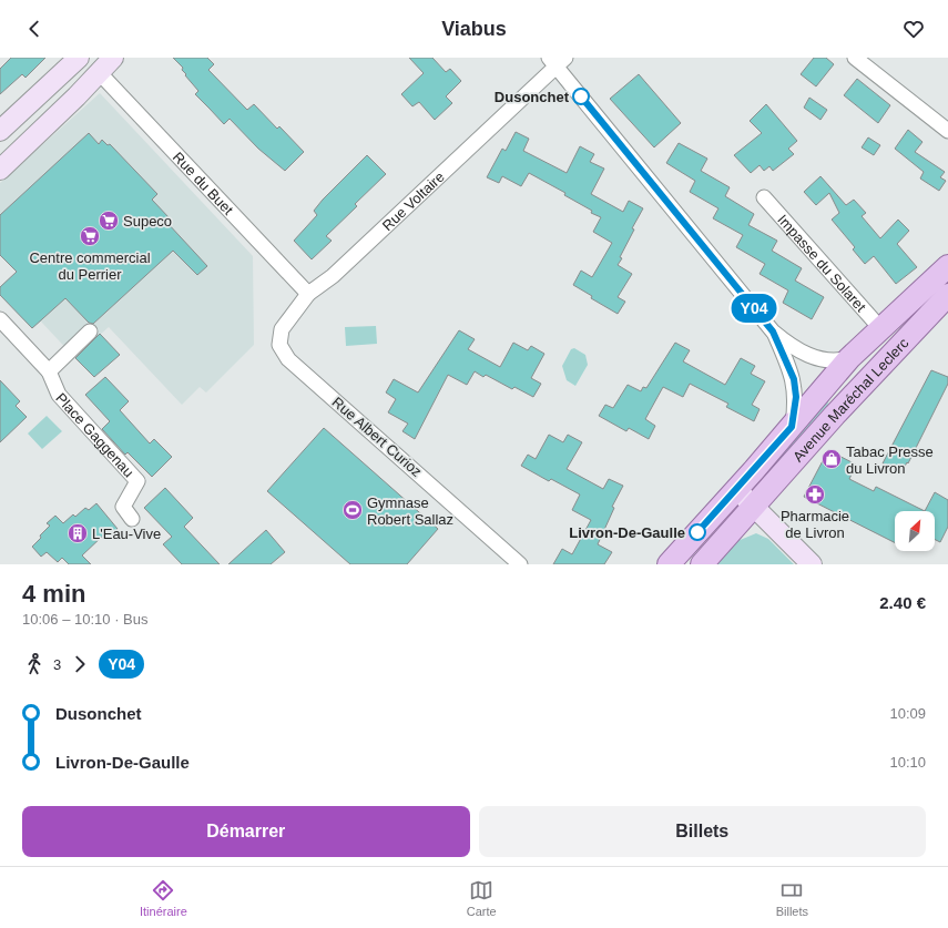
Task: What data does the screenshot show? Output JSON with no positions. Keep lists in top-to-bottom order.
{
  "streets": {
    "main road": ["Avenue Maréchal Leclerc"],
    "street": [
      "Rue du Buet",
      "Rue Voltaire",
      "Impasse du Solaret",
      "Place Gaggenau",
      "Rue Albert Curioz"
    ]
  },
  "crossings": [
    ["Rue du Buet", "Rue Voltaire"],
    ["Rue Voltaire", "Rue Albert Curioz"],
    ["Impasse du Solaret", "Avenue Maréchal Leclerc"]
  ],
  "places": {
    "other": ["Dusonchet", "Livron-De-Gaulle"],
    "supermarket": ["Supeco", "Centre commercial du Perrier"],
    "shop": ["Tabac Presse du Livron"],
    "pharmacy": ["Pharmacie de Livron"],
    "sports": ["Gymnase Robert Sallaz"],
    "building": ["L'Eau-Vive"]
  },
  "lines": ["bus line Y04"],
  "north": "top right",
  "page": {
    "header": "Viabus",
    "on_map": "Y04",
    "heading": ["4 min", "10:06 – 10:10 · Bus", "2.40 €"],
    "legs": ["3", "Y04"],
    "list": [
      {
        "name": "Dusonchet",
        "value": "10:09"
      },
      {
        "name": "Livron-De-Gaulle",
        "value": "10:10"
      }
    ],
    "buttons": ["Démarrer", "Billets"],
    "tabs": ["Itinéraire", "Carte", "Billets"]
  }
}
